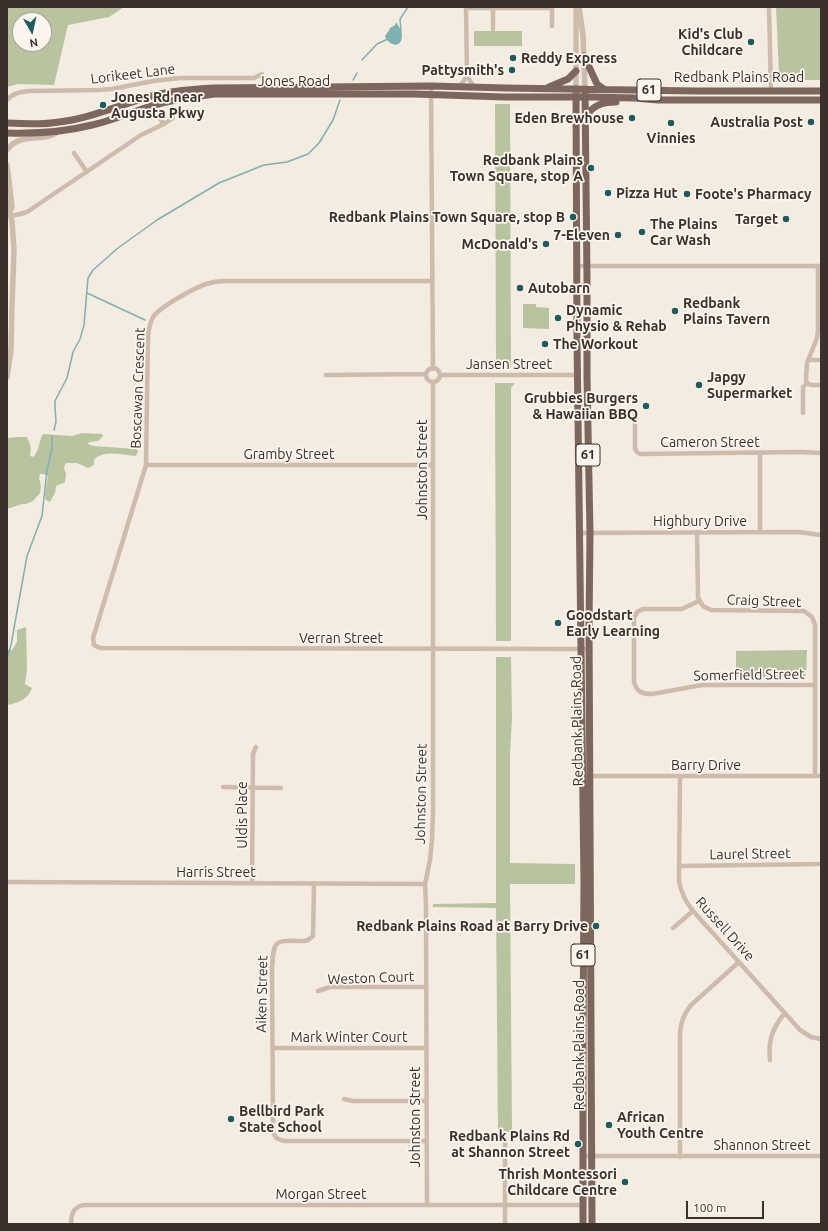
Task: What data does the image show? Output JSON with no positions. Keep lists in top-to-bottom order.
{
  "streets": {
    "main road": ["Redbank Plains Road", "Jones Road", "61"],
    "street": [
      "Lorikeet Lane",
      "Jansen Street",
      "Boscawan Crescent",
      "Cameron Street",
      "Gramby Street",
      "Johnston Street",
      "Highbury Drive",
      "Craig Street",
      "Verran Street",
      "Somerfield Street",
      "Barry Drive",
      "Uldis Place",
      "Laurel Street",
      "Harris Street",
      "Russell Drive",
      "Weston Court",
      "Aiken Street",
      "Mark Winter Court",
      "Shannon Street",
      "Morgan Street"
    ]
  },
  "crossings": [
    ["Redbank Plains Road", "Jones Road"],
    ["Redbank Plains Road", "61"],
    ["Redbank Plains Road", "Jansen Street"],
    ["Redbank Plains Road", "Highbury Drive"],
    ["Redbank Plains Road", "Verran Street"],
    ["Redbank Plains Road", "Barry Drive"],
    ["Redbank Plains Road", "Shannon Street"],
    ["Redbank Plains Road", "Morgan Street"],
    ["Jones Road", "61"],
    ["Jansen Street", "Johnston Street"],
    ["Boscawan Crescent", "Gramby Street"],
    ["Boscawan Crescent", "Verran Street"],
    ["Gramby Street", "Johnston Street"],
    ["Johnston Street", "Verran Street"],
    ["Johnston Street", "Harris Street"],
    ["Johnston Street", "Weston Court"],
    ["Johnston Street", "Aiken Street"],
    ["Johnston Street", "Mark Winter Court"],
    ["Johnston Street", "Morgan Street"],
    ["Craig Street", "Somerfield Street"],
    ["Craig Street", "Barry Drive"],
    ["Barry Drive", "Russell Drive"],
    ["Uldis Place", "Harris Street"],
    ["Laurel Street", "Russell Drive"],
    ["Harris Street", "Aiken Street"],
    ["Aiken Street", "Mark Winter Court"]
  ],
  "places": [
    "Kid's Club Childcare",
    "Reddy Express",
    "Pattysmith's",
    "Jones Rd near Augusta Pkwy",
    "Eden Brewhouse",
    "Australia Post",
    "Vinnies",
    "Redbank Plains Town Square, stop A",
    "Pizza Hut",
    "Foote's Pharmacy",
    "Redbank Plains Town Square, stop B",
    "Target",
    "The Plains Car Wash",
    "7-Eleven",
    "McDonald's",
    "Autobarn",
    "Redbank Plains Tavern",
    "Dynamic Physio & Rehab",
    "The Workout",
    "Japgy Supermarket",
    "Grubbies Burgers & Hawaiian BBQ",
    "Goodstart Early Learning",
    "Redbank Plains Road at Barry Drive",
    "Bellbird Park State School",
    "African Youth Centre",
    "Redbank Plains Rd at Shannon Street",
    "Thrish Montessori Childcare Centre"
  ],
  "scale_bar": "100 m",
  "north": "bottom"
}
